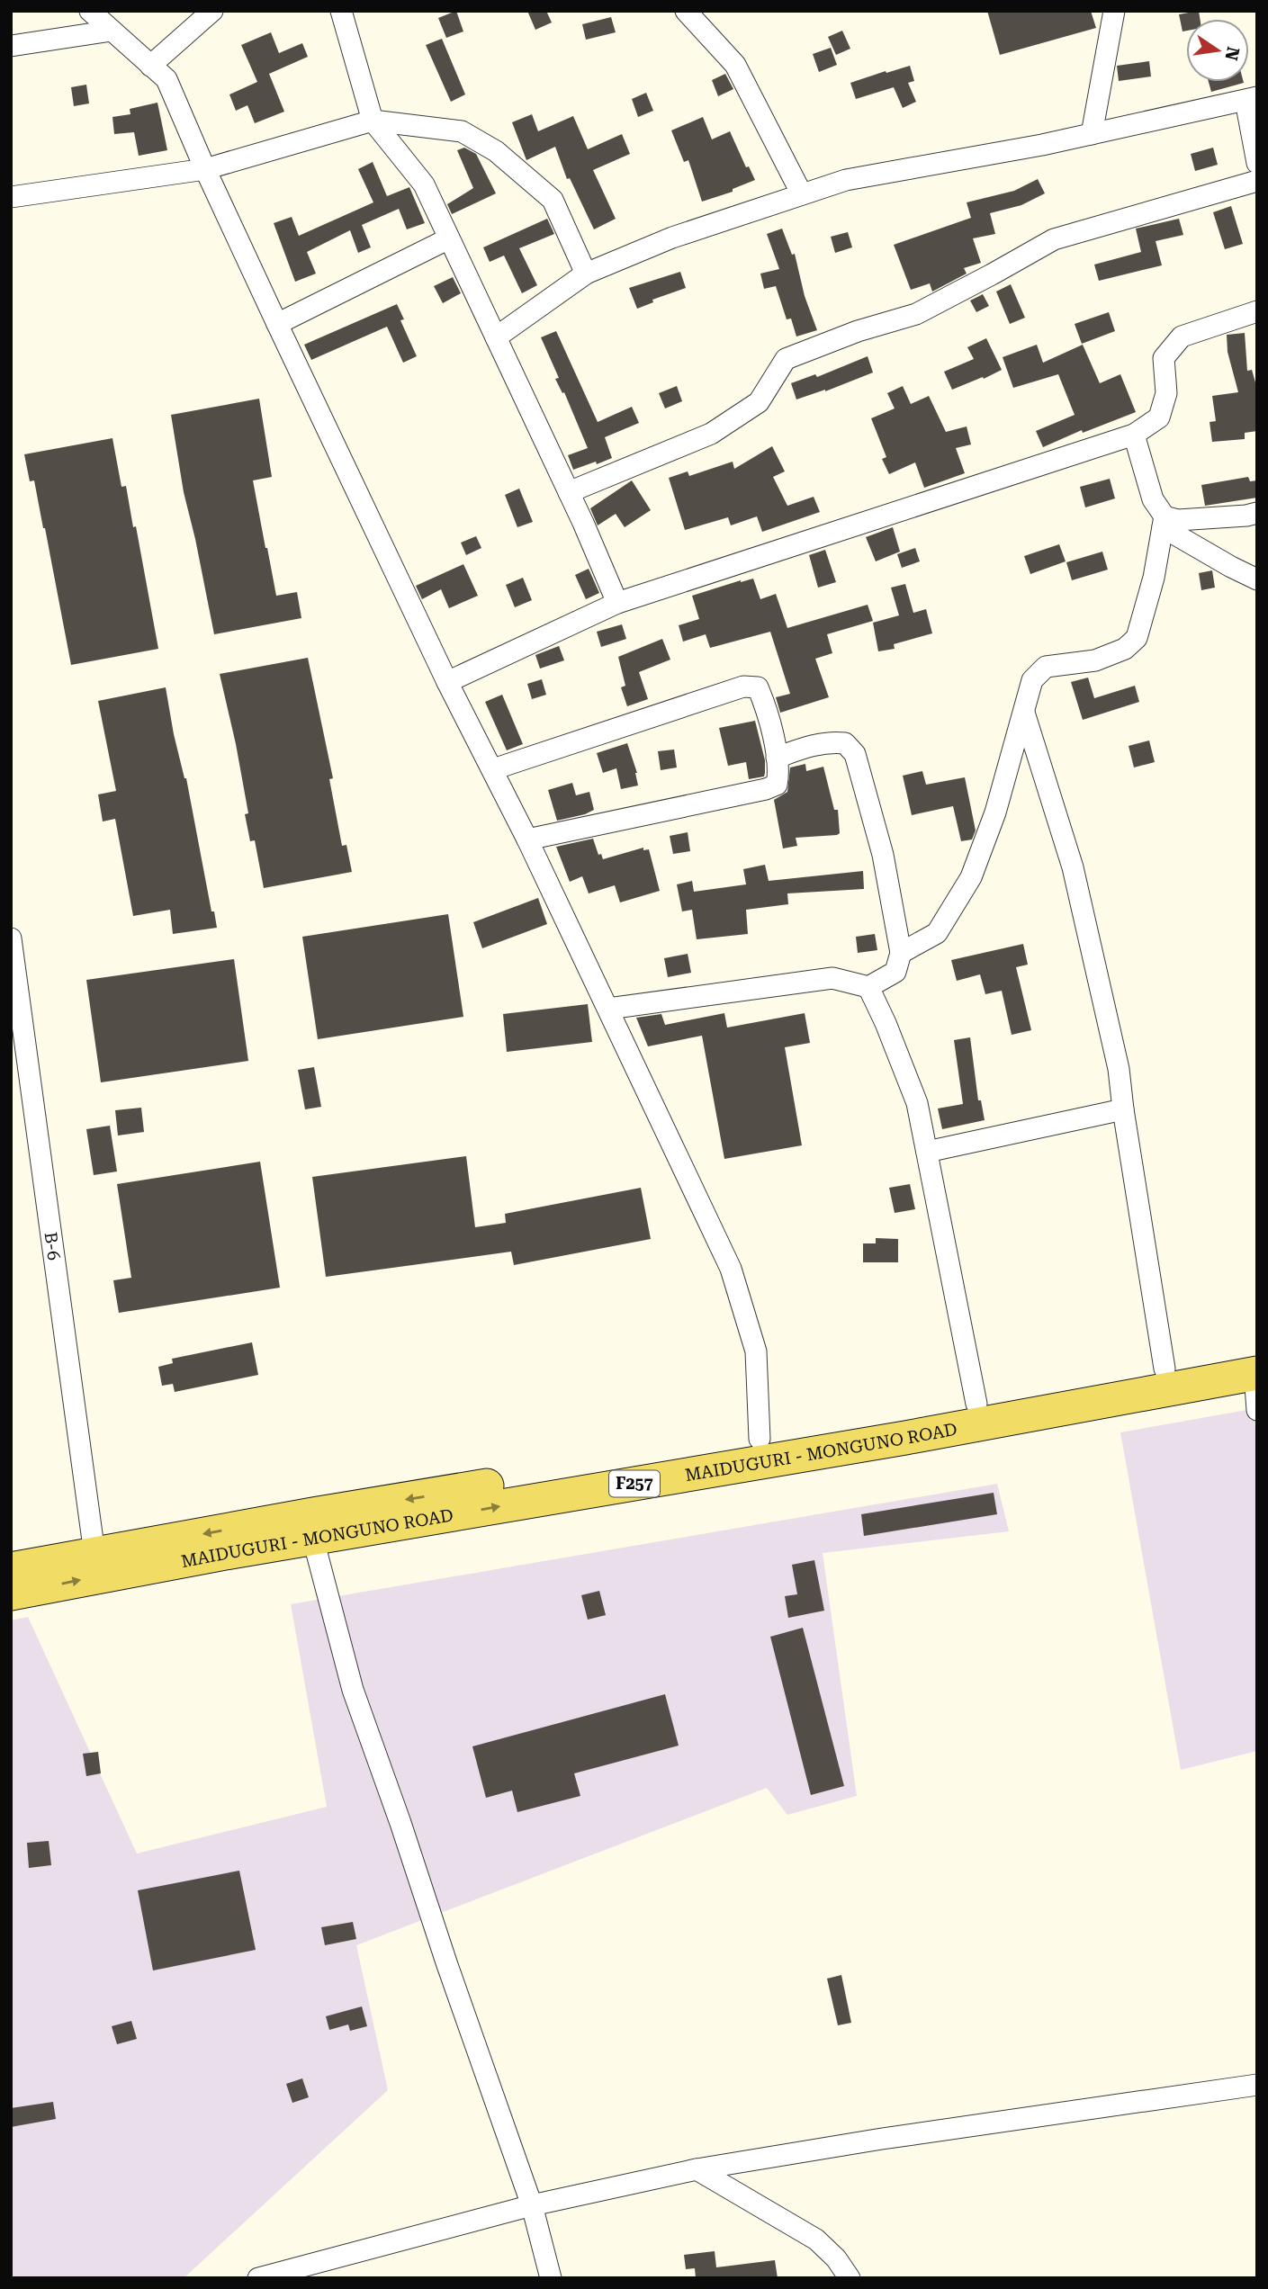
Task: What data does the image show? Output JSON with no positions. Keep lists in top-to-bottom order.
{
  "streets": {
    "main road": ["MAIDUGURI - MONGUNO ROAD", "F257"],
    "street": ["B-6"]
  },
  "crossings": [
    ["B-6", "MAIDUGURI - MONGUNO ROAD"]
  ],
  "north": "right"
}
